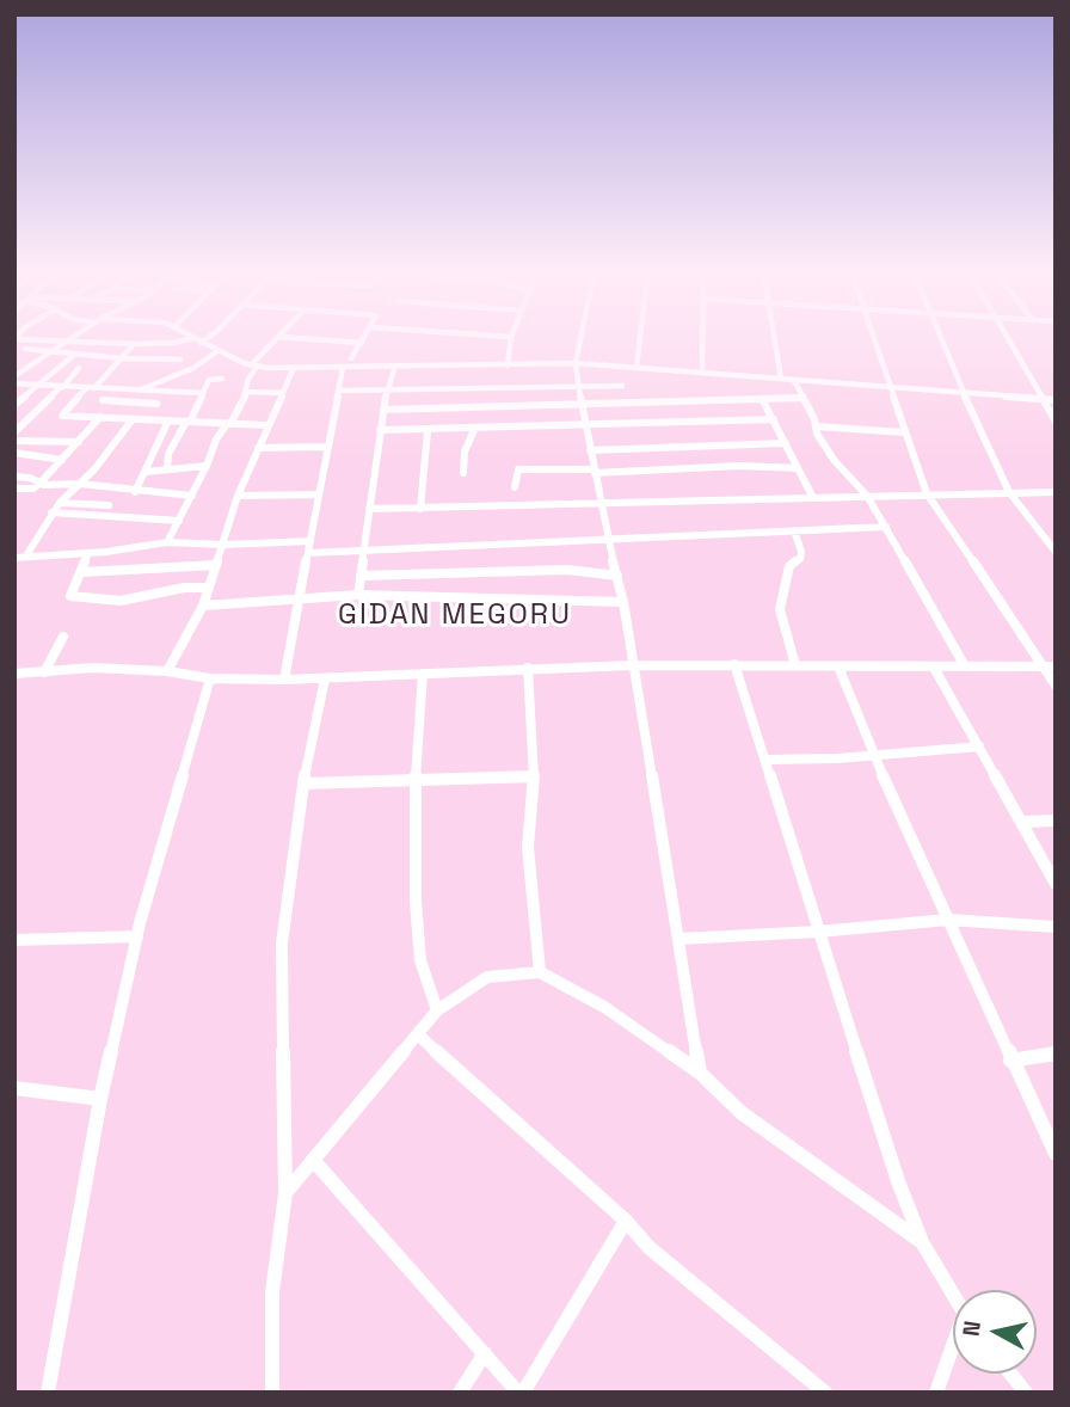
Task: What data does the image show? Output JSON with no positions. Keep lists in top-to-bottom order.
{
  "districts": ["GIDAN MEGORU"],
  "north": "left"
}
